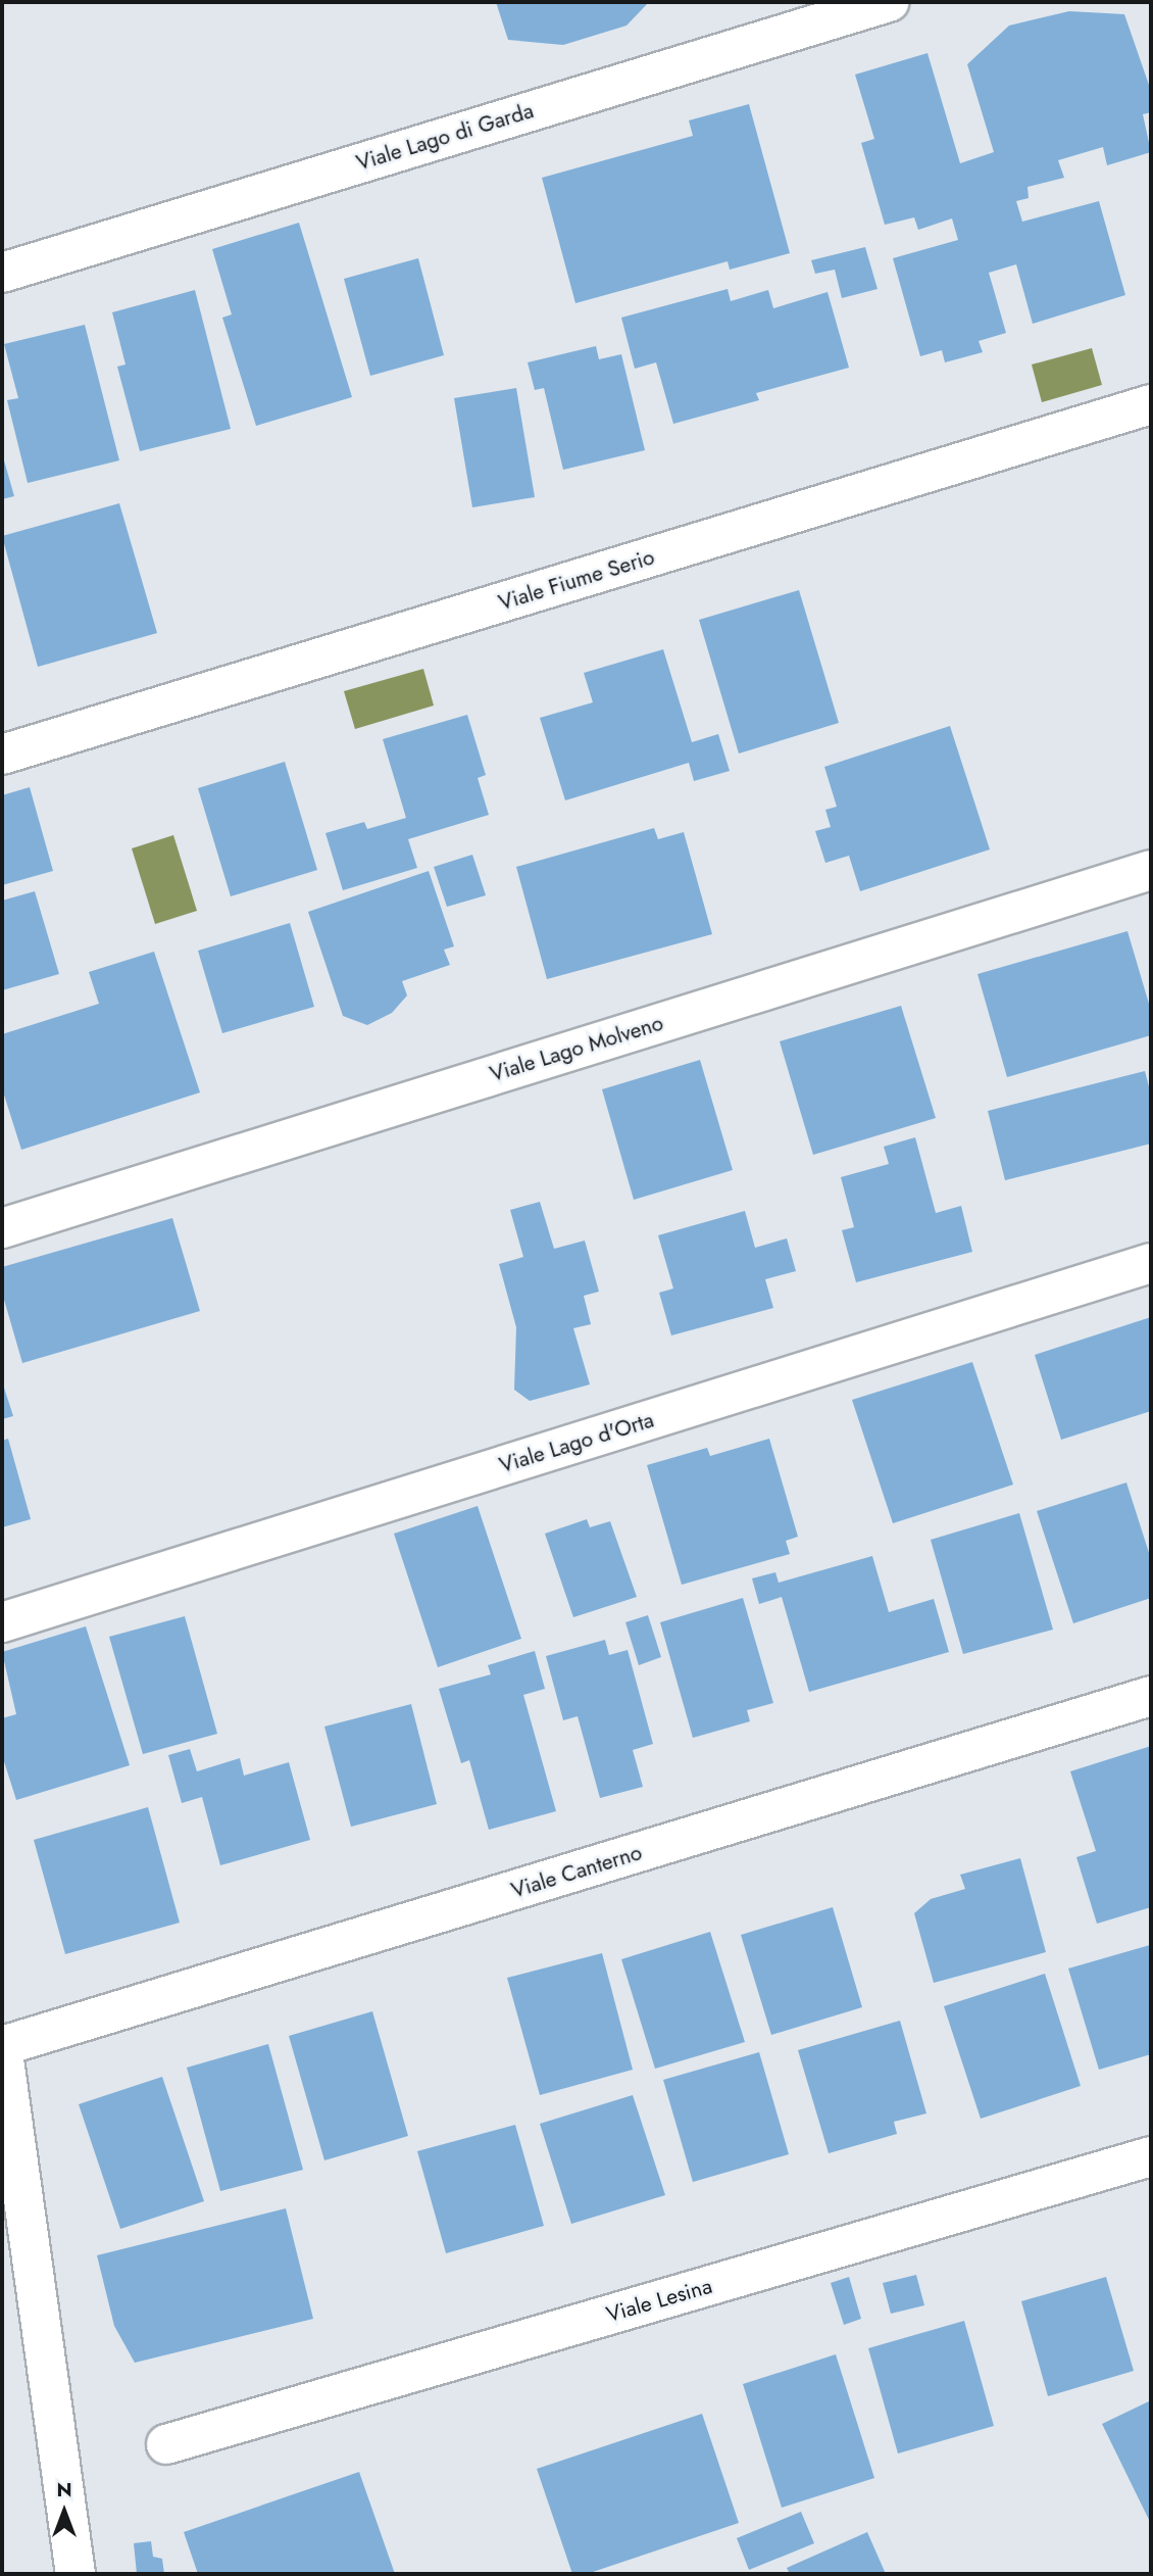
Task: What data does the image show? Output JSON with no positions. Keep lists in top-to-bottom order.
{
  "streets": {
    "street": [
      "Viale Lago di Garda",
      "Viale Fiume Serio",
      "Viale Lago Molveno",
      "Viale Lago d'Orta",
      "Viale Canterno",
      "Viale Lesina"
    ]
  },
  "north": "top"
}
